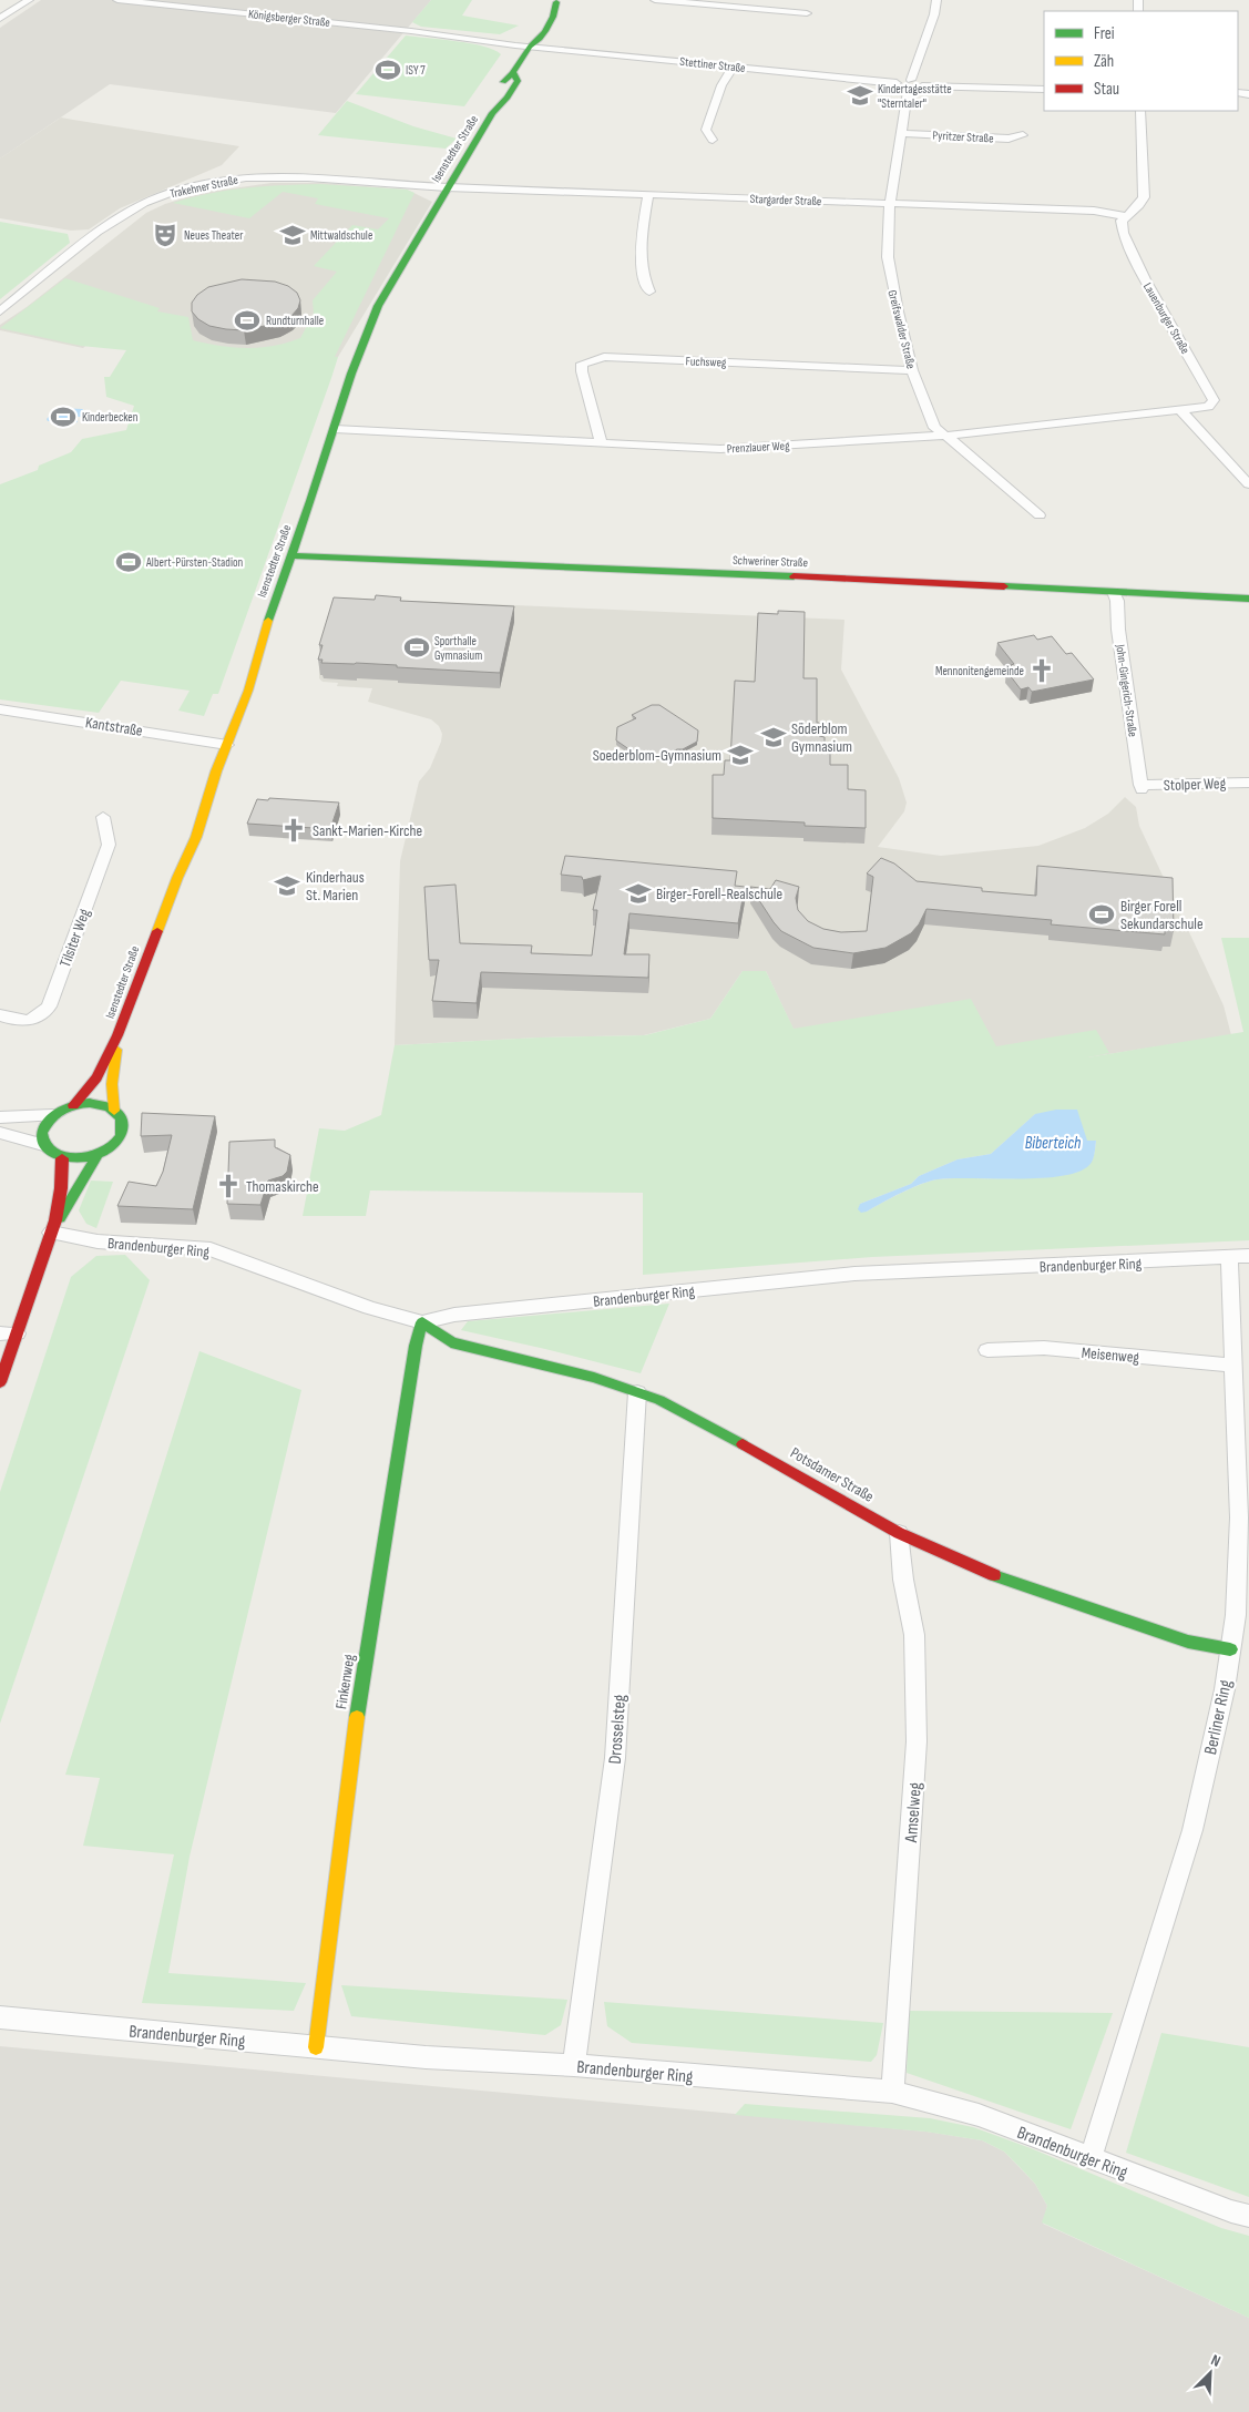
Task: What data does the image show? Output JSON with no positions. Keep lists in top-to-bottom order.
{
  "streets": {
    "street": [
      "Königsberger Straße",
      "Stettiner Straße",
      "Pyritzer Straße",
      "Isenstedter Straße",
      "Trakehner Straße",
      "Stargarder Straße",
      "Lauenburger Straße",
      "Greifswalder Straße",
      "Fuchsweg",
      "Prenzlauer Weg",
      "Schweriner Straße",
      "John-Gingerich-Straße",
      "Kantstraße",
      "Stolper Weg",
      "Tilsiter Weg",
      "Brandenburger Ring",
      "Meisenweg",
      "Potsdamer Straße",
      "Finkenweg",
      "Berliner Ring",
      "Drosselsteg",
      "Amselweg"
    ]
  },
  "crossings": [
    ["Königsberger Straße", "Stettiner Straße"],
    ["Königsberger Straße", "Isenstedter Straße"],
    ["Stettiner Straße", "Isenstedter Straße"],
    ["Stettiner Straße", "Greifswalder Straße"],
    ["Pyritzer Straße", "Greifswalder Straße"],
    ["Isenstedter Straße", "Trakehner Straße"],
    ["Isenstedter Straße", "Stargarder Straße"],
    ["Isenstedter Straße", "Prenzlauer Weg"],
    ["Isenstedter Straße", "Schweriner Straße"],
    ["Isenstedter Straße", "Kantstraße"],
    ["Trakehner Straße", "Stargarder Straße"],
    ["Stargarder Straße", "Lauenburger Straße"],
    ["Stargarder Straße", "Greifswalder Straße"],
    ["Lauenburger Straße", "Prenzlauer Weg"],
    ["Greifswalder Straße", "Fuchsweg"],
    ["Greifswalder Straße", "Prenzlauer Weg"],
    ["Fuchsweg", "Prenzlauer Weg"],
    ["Schweriner Straße", "John-Gingerich-Straße"],
    ["John-Gingerich-Straße", "Stolper Weg"],
    ["Brandenburger Ring", "Potsdamer Straße"],
    ["Brandenburger Ring", "Finkenweg"],
    ["Brandenburger Ring", "Berliner Ring"],
    ["Brandenburger Ring", "Drosselsteg"],
    ["Brandenburger Ring", "Amselweg"],
    ["Meisenweg", "Berliner Ring"],
    ["Potsdamer Straße", "Finkenweg"],
    ["Potsdamer Straße", "Berliner Ring"],
    ["Potsdamer Straße", "Drosselsteg"],
    ["Potsdamer Straße", "Amselweg"]
  ],
  "water": ["Biberteich"],
  "places": {
    "sports": [
      "ISY 7",
      "Rundturnhalle",
      "Kinderbecken",
      "Albert-Pürsten-Stadion",
      "Sporthalle Gymnasium",
      "Birger Forell Sekundarschule"
    ],
    "school or university": [
      "Kindertagesstätte \"Sterntaler\"",
      "Mittwaldschule",
      "Söderblom Gymnasium",
      "Soederblom-Gymnasium",
      "Kinderhaus St. Marien",
      "Birger-Forell-Realschule"
    ],
    "theatre": ["Neues Theater"],
    "church": ["Mennonitengemeinde", "Sankt-Marien-Kirche", "Thomaskirche"]
  },
  "legend": ["Frei", "Zäh", "Stau"],
  "north": "top right"
}
